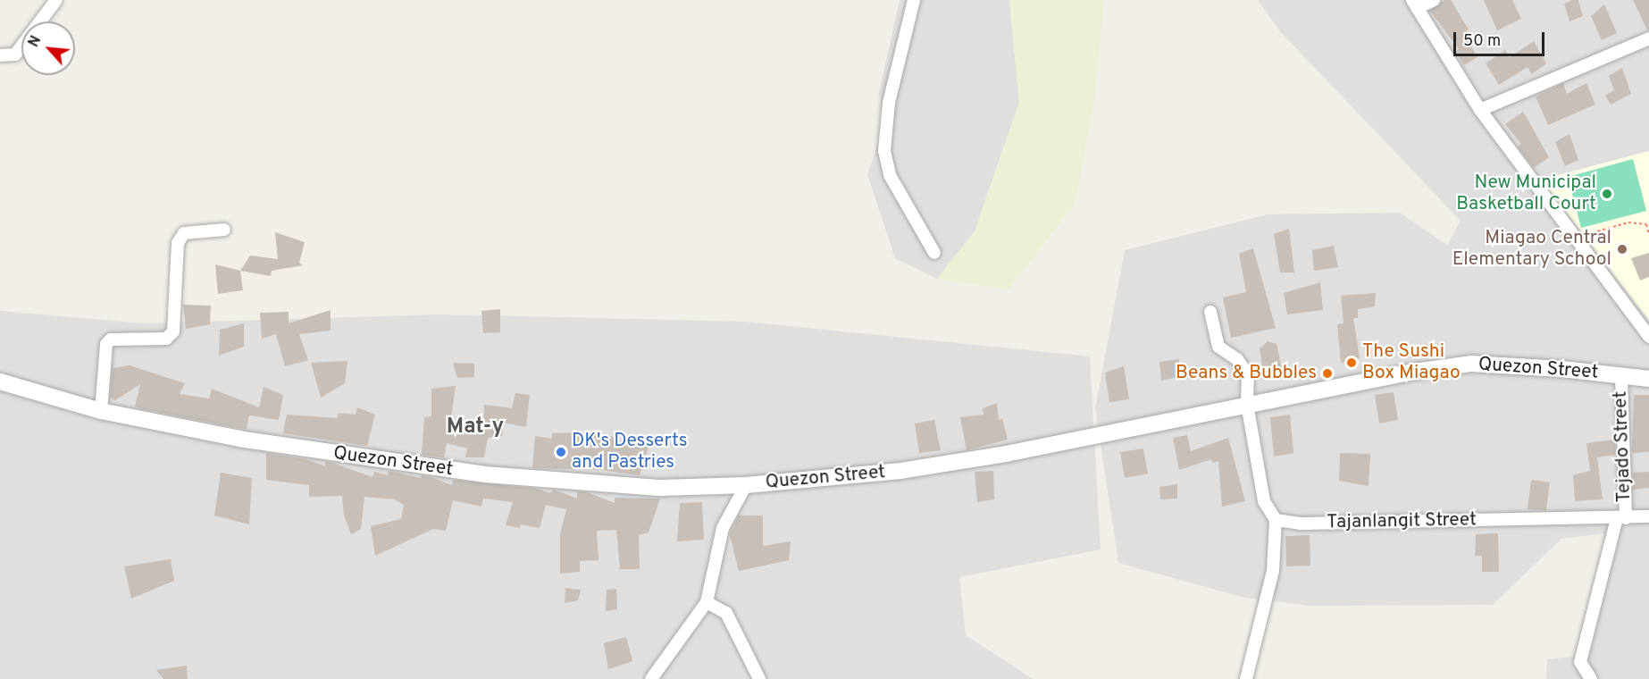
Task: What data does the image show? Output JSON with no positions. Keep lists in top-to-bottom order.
{
  "streets": {
    "street": ["Quezon Street", "Tejado Street", "Tajanlangit Street"]
  },
  "crossings": [
    ["Quezon Street", "Tejado Street"],
    ["Tejado Street", "Tajanlangit Street"]
  ],
  "districts": ["Mat-y"],
  "places": [
    "New Municipal Basketball Court",
    "Miagao Central Elementary School",
    "The Sushi Box Miagao",
    "Beans & Bubbles",
    "DK's Desserts and Pastries"
  ],
  "scale_bar": "50 m",
  "north": "top left"
}
